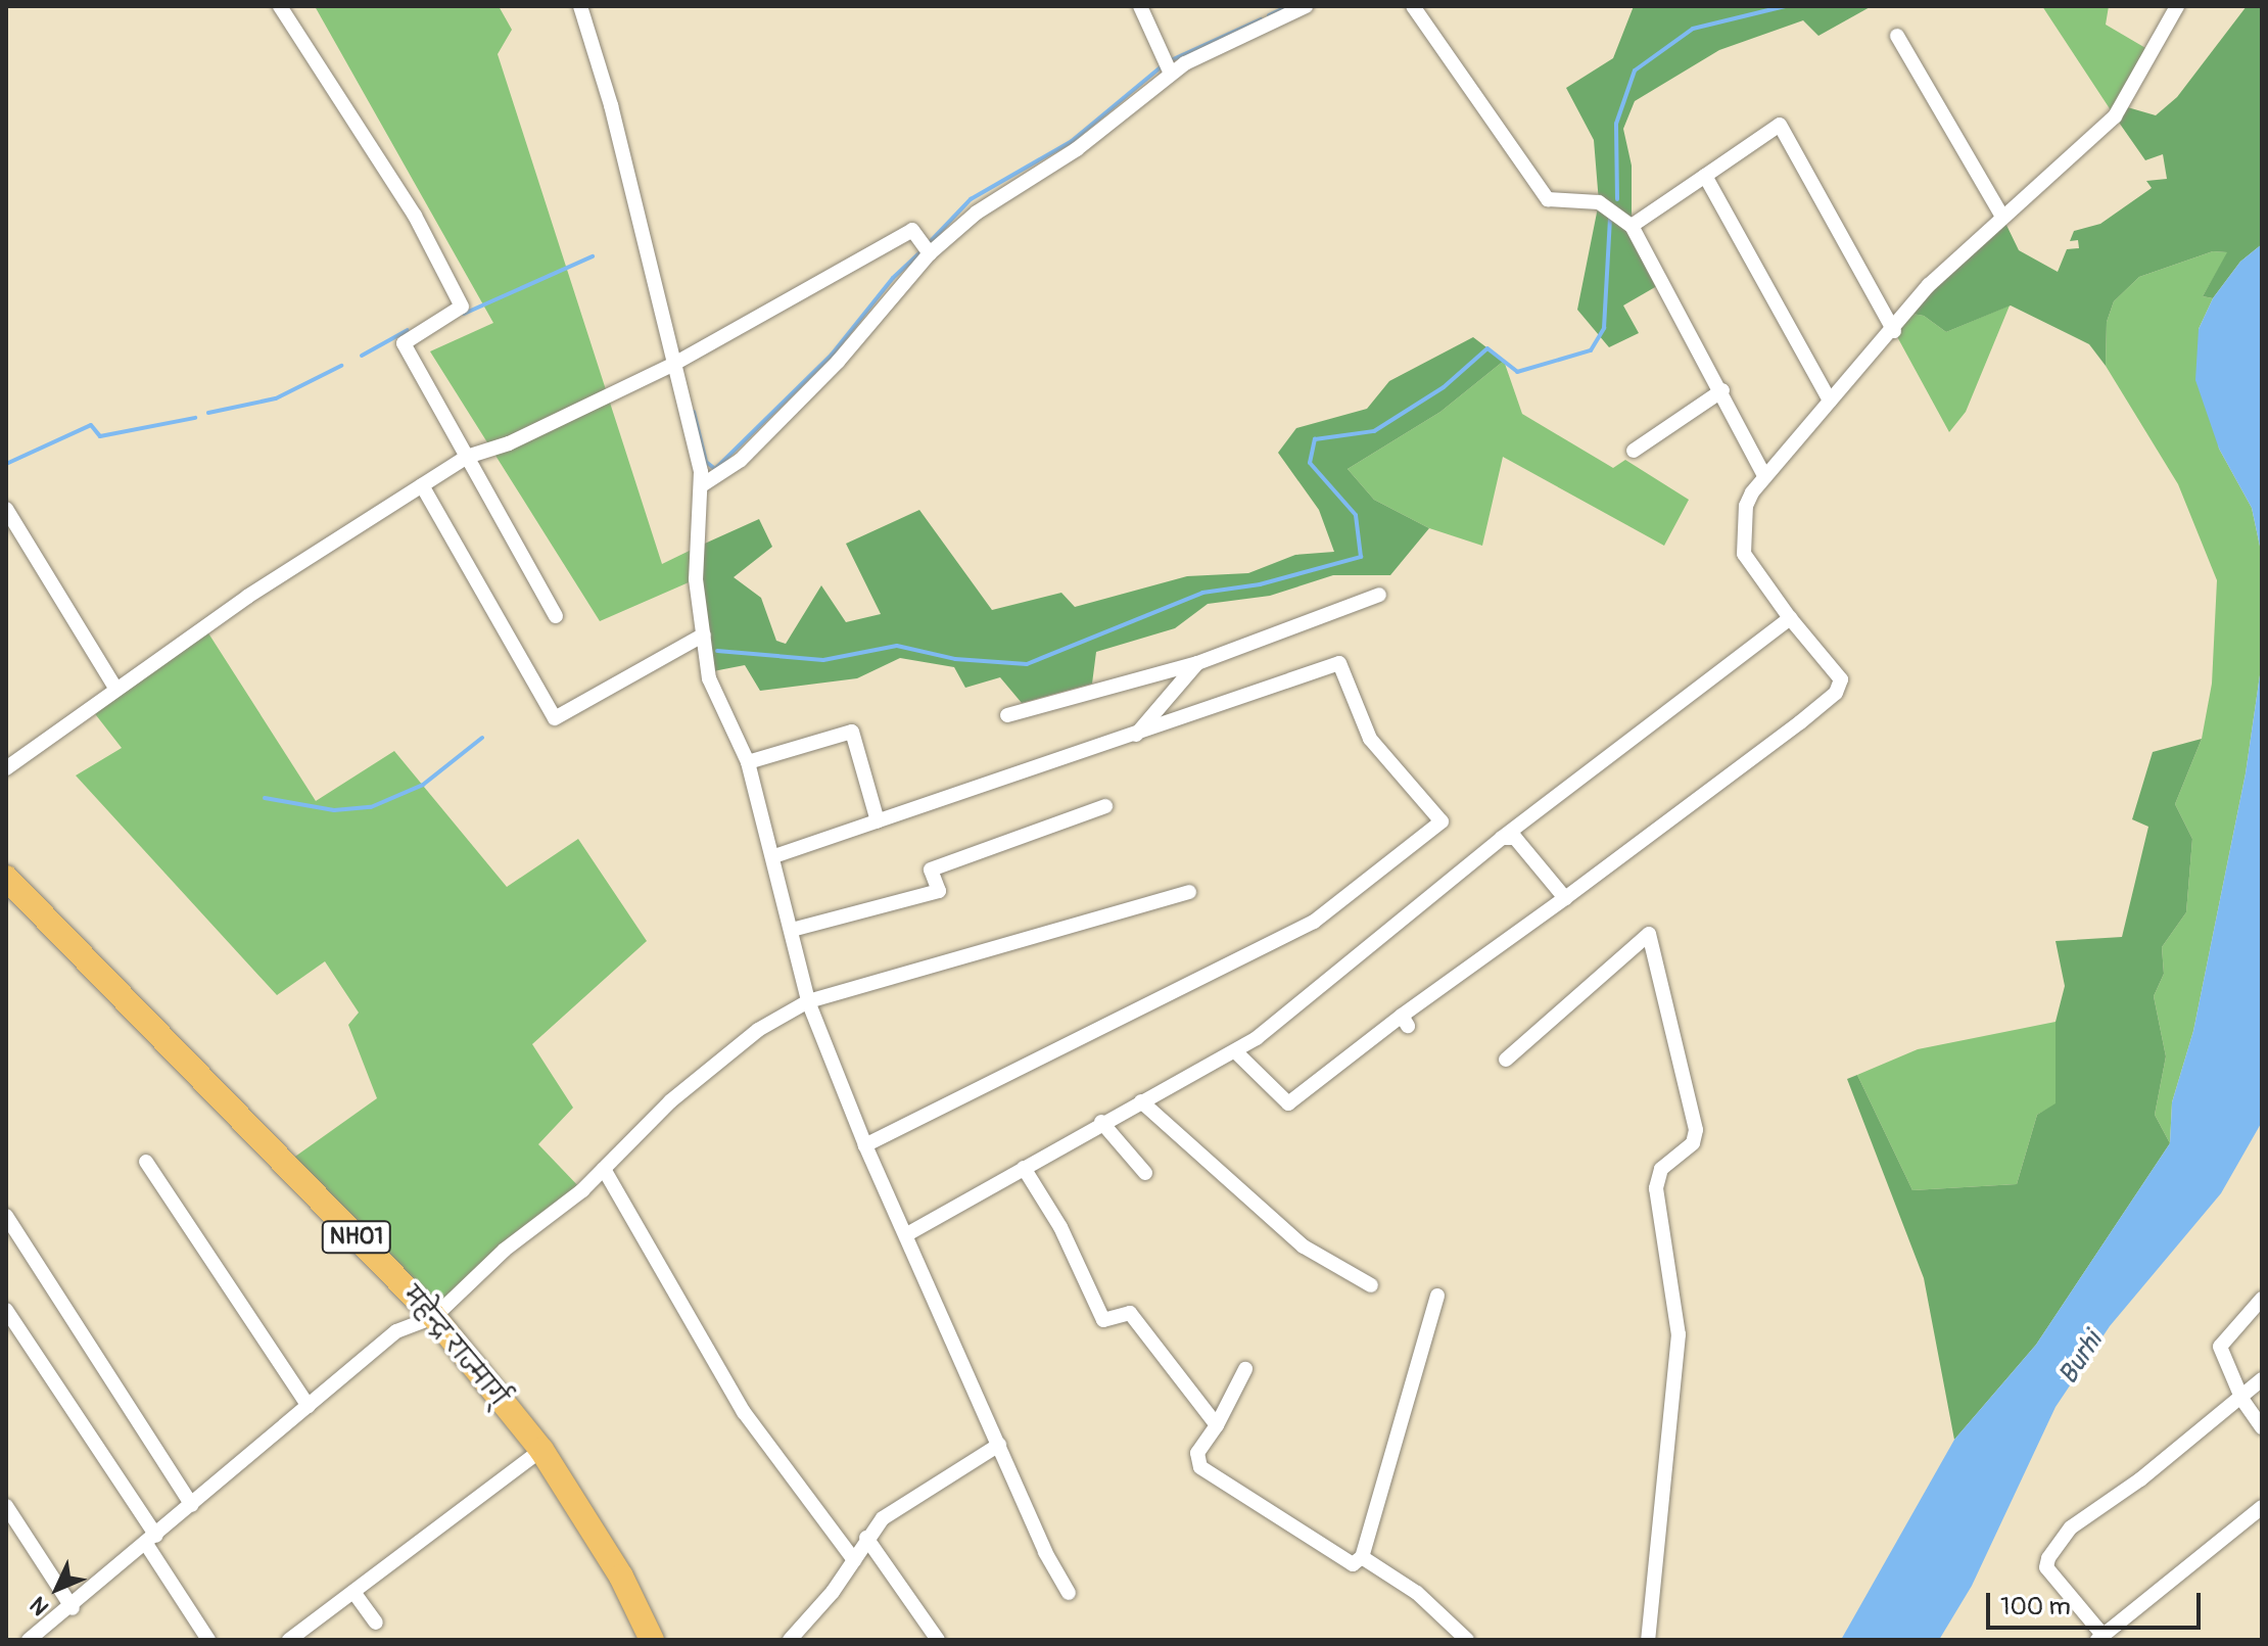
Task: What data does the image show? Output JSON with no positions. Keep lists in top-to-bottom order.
{
  "streets": {
    "highway": ["NH01", "महेन्द्र राज्मार्ग्"]
  },
  "water": ["Burhi"],
  "scale_bar": "100 m",
  "north": "bottom left"
}
